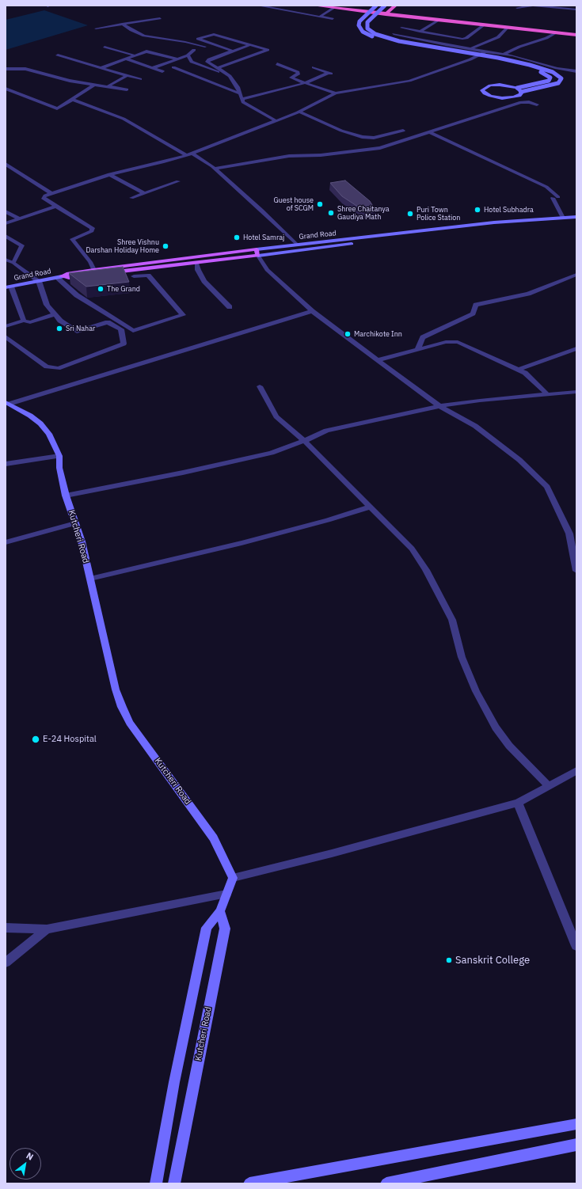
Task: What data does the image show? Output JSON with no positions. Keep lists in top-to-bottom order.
{
  "streets": {
    "main road": ["Grand Road", "Kutcheri Road"]
  },
  "places": [
    "Guest house of SCGM",
    "Hotel Subhadra",
    "Shree Chaitanya Gaudiya Math",
    "Puri Town Police Station",
    "Hotel Samraj",
    "Shree Vishnu Darshan Holiday Home",
    "The Grand",
    "Sri Nahar",
    "Marchikote Inn",
    "E-24 Hospital",
    "Sanskrit College"
  ],
  "north": "top right"
}
